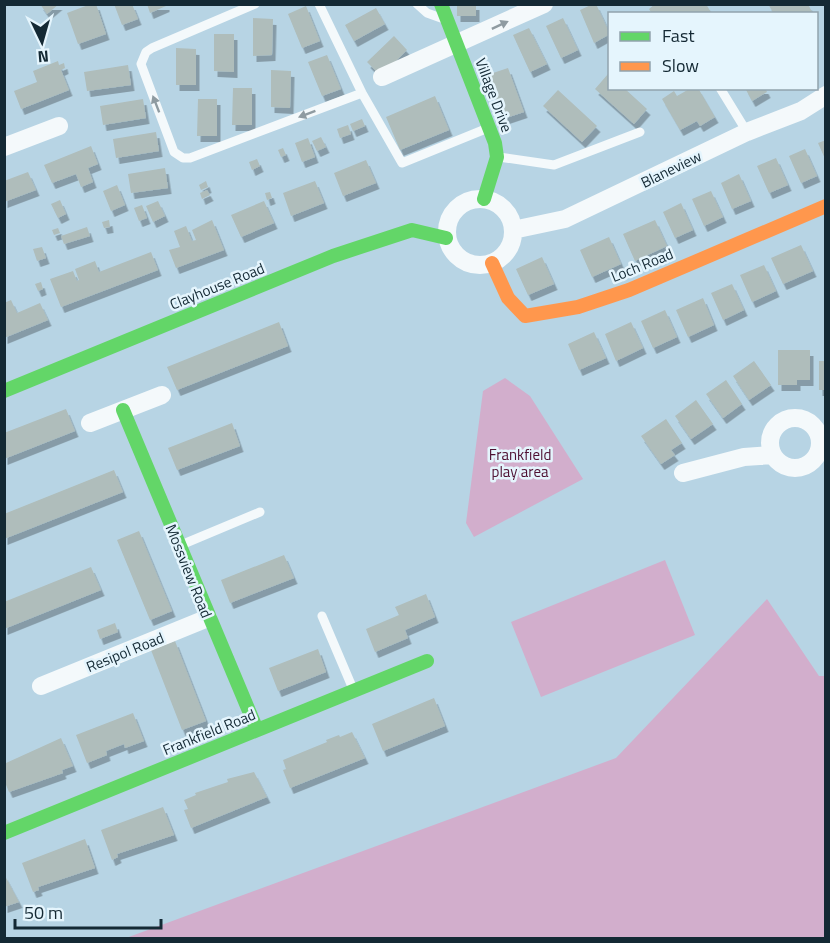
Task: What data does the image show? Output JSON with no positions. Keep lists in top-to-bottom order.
{
  "streets": {
    "street": [
      "Village Drive",
      "Blaneview",
      "Loch Road",
      "Clayhouse Road",
      "Mossview Road",
      "Resipol Road",
      "Frankfield Road"
    ]
  },
  "crossings": [
    ["Blaneview", "Loch Road"],
    ["Blaneview", "Clayhouse Road"],
    ["Loch Road", "Clayhouse Road"],
    ["Mossview Road", "Resipol Road"],
    ["Mossview Road", "Frankfield Road"]
  ],
  "parks": ["Frankfield play area"],
  "legend": ["Fast", "Slow"],
  "scale_bar": "50 m",
  "north": "bottom"
}
